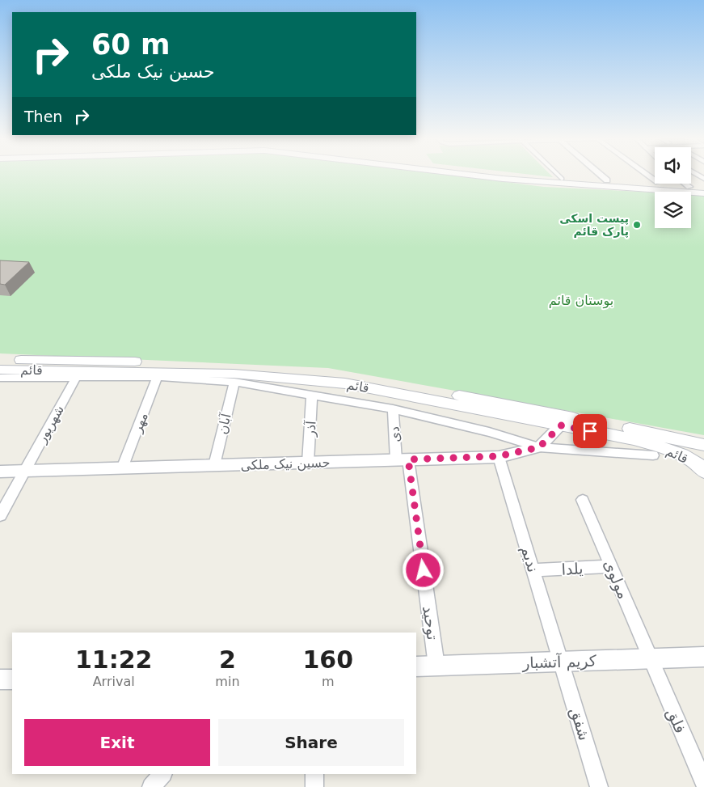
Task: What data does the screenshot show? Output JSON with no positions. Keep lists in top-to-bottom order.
{
  "streets": {
    "main road": ["قائم"],
    "street": [
      "مهر",
      "شهریور",
      "آبان",
      "آذر",
      "دی",
      "حسین نیک ملکی",
      "ندیم",
      "یلدا",
      "مولوی",
      "توحید",
      "کریم آتشبار",
      "فلق",
      "شفق"
    ]
  },
  "crossings": [
    ["مهر", "حسین نیک ملکی"],
    ["شهریور", "حسین نیک ملکی"],
    ["آبان", "حسین نیک ملکی"],
    ["آذر", "حسین نیک ملکی"],
    ["دی", "حسین نیک ملکی"],
    ["دی", "توحید"],
    ["حسین نیک ملکی", "ندیم"],
    ["حسین نیک ملکی", "توحید"],
    ["ندیم", "یلدا"],
    ["ندیم", "کریم آتشبار"],
    ["ندیم", "شفق"],
    ["یلدا", "مولوی"],
    ["مولوی", "کریم آتشبار"],
    ["مولوی", "فلق"],
    ["توحید", "کریم آتشبار"],
    ["کریم آتشبار", "فلق"],
    ["کریم آتشبار", "شفق"]
  ],
  "parks": ["بوستان قائم"],
  "places": ["پیست اسکی پارک قائم"],
  "page": {
    "turn": ["60 m", "حسین نیک ملکی"],
    "then": "Then",
    "eta": [
      "11:22",
      "Arrival",
      "2",
      "min",
      "160",
      "m"
    ],
    "buttons": ["Exit", "Share"]
  }
}
